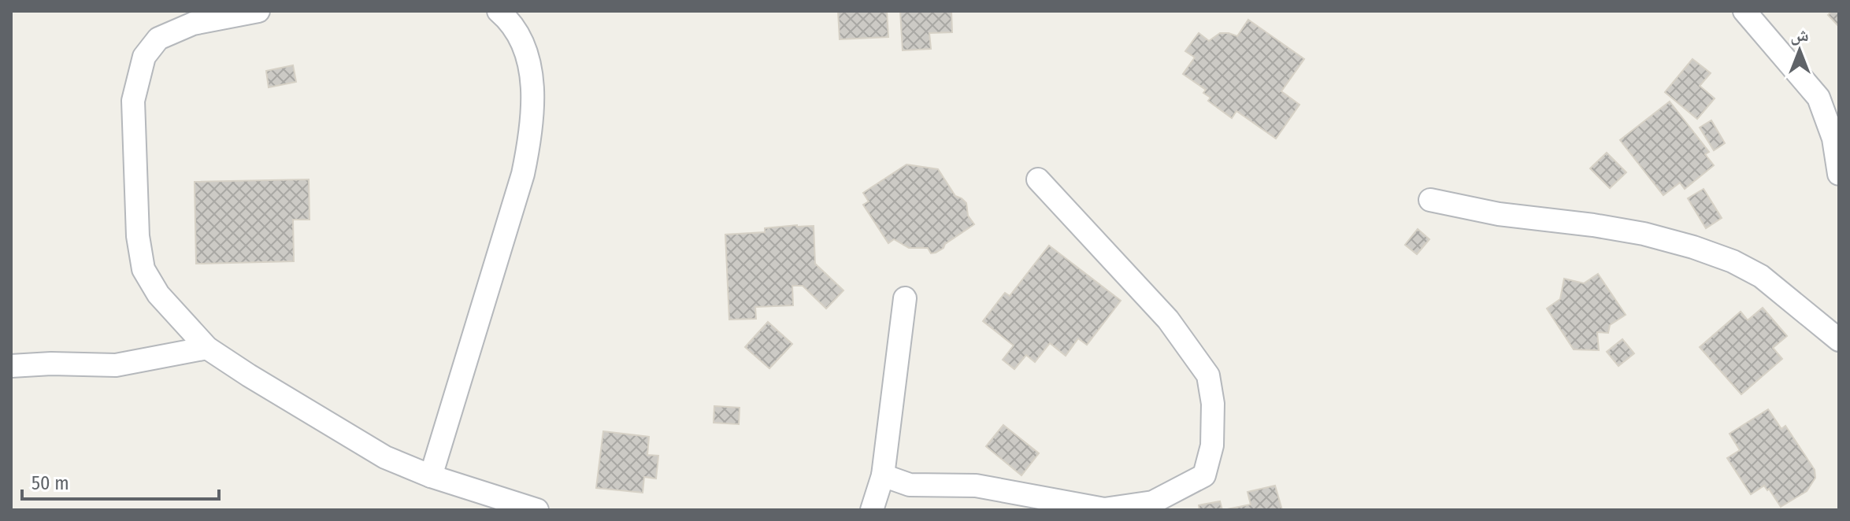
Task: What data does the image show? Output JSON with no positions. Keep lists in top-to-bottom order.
{
  "scale_bar": "50 m",
  "north": "top"
}
